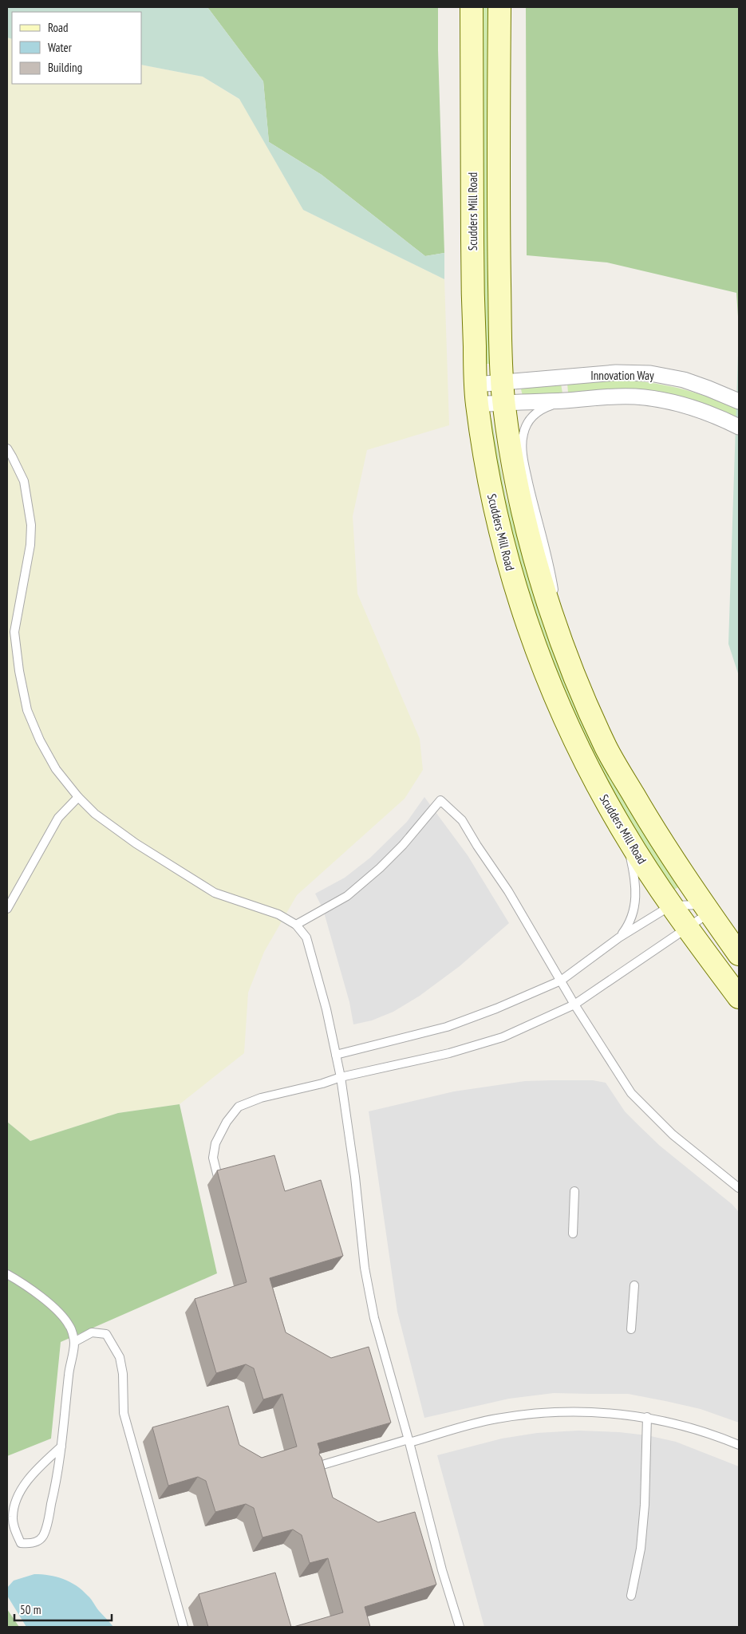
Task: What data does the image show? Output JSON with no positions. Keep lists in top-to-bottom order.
{
  "streets": {
    "main road": ["Scudders Mill Road"],
    "street": ["Innovation Way"]
  },
  "legend": ["Road", "Water", "Building"],
  "scale_bar": "50 m"
}
